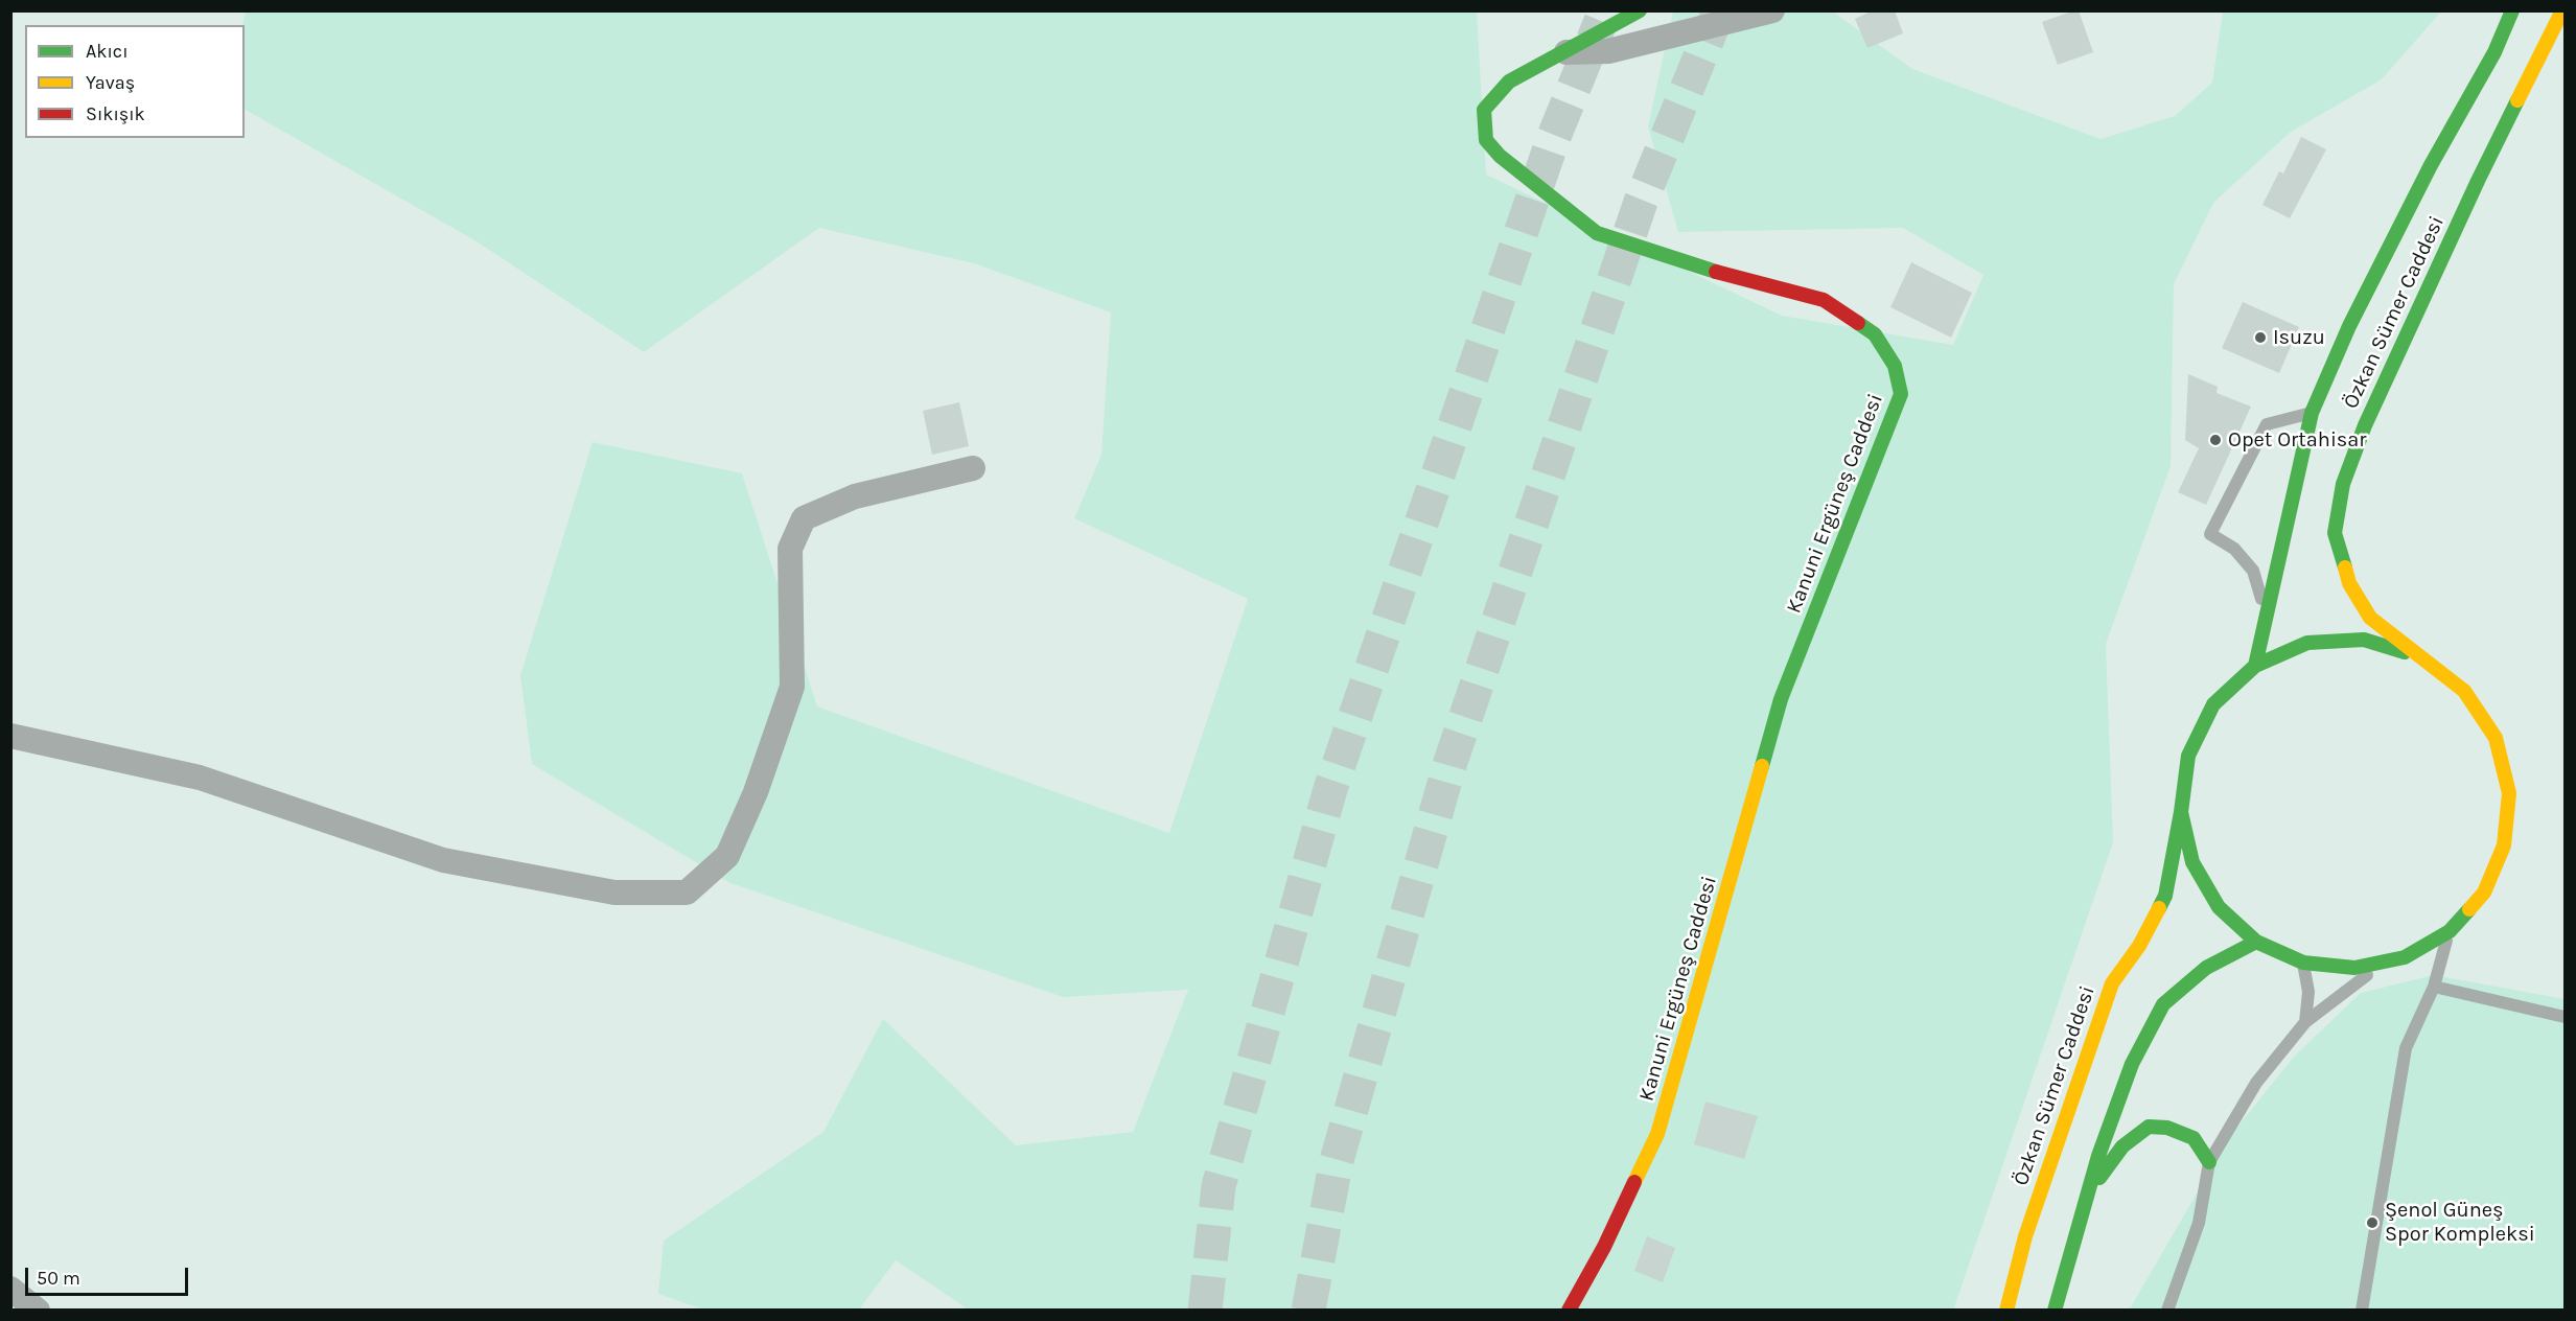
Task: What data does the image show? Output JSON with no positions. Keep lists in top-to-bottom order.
{
  "streets": {
    "main road": ["Özkan Sümer Caddesi", "Kanuni Ergüneş Caddesi"]
  },
  "places": ["Isuzu", "Opet Ortahisar", "Şenol Güneş Spor Kompleksi"],
  "legend": ["Akıcı", "Yavaş", "Sıkışık"],
  "scale_bar": "50 m"
}
